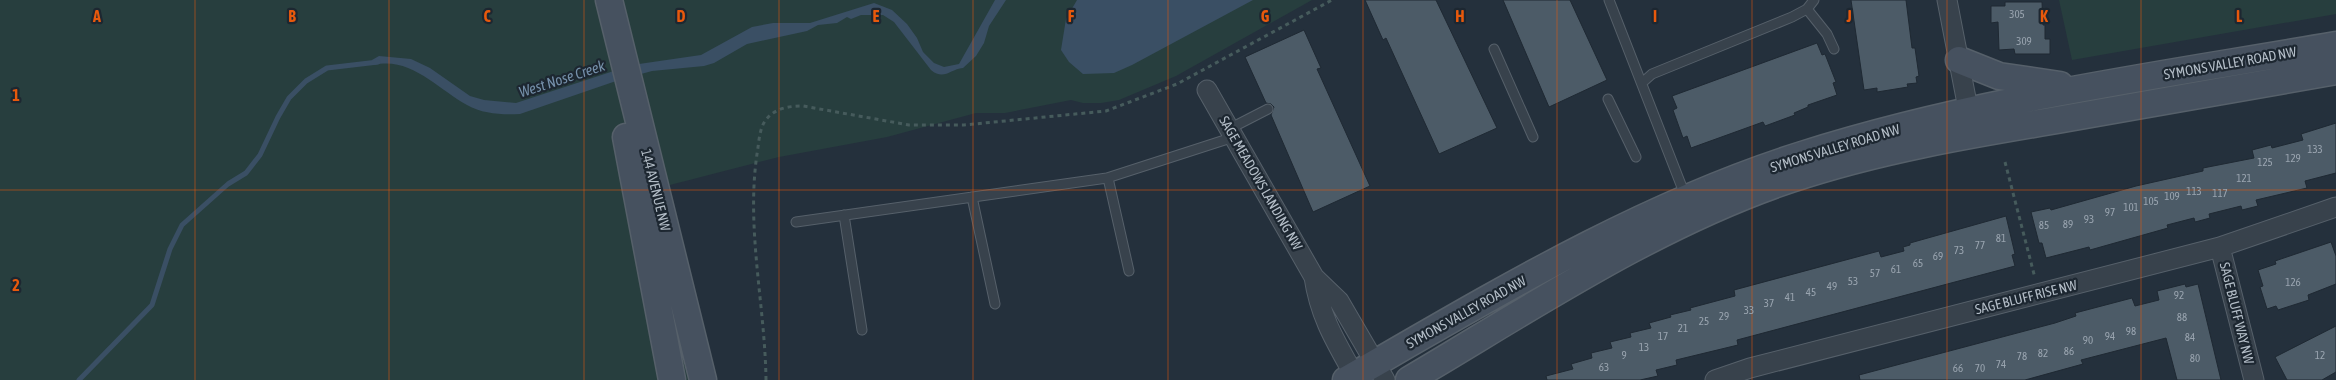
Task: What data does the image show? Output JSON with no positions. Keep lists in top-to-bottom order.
{
  "streets": {
    "main road": ["SYMONS VALLEY ROAD NW", "144 AVENUE NW"],
    "street": ["SAGE MEADOWS LANDING NW", "SAGE BLUFF RISE NW", "SAGE BLUFF WAY NW"]
  },
  "crossings": [
    ["SYMONS VALLEY ROAD NW", "SAGE MEADOWS LANDING NW"],
    ["SAGE BLUFF RISE NW", "SAGE BLUFF WAY NW"]
  ],
  "water": ["West Nose Creek"],
  "house_numbers": [
    "305",
    "309",
    "133",
    "129",
    "125",
    "121",
    "113",
    "117",
    "109",
    "105",
    "101",
    "97",
    "93",
    "89",
    "85",
    "81",
    "77",
    "73",
    "69",
    "65",
    "61",
    "57",
    "53",
    "126",
    "49",
    "45",
    "92",
    "41",
    "37",
    "33",
    "29",
    "88",
    "25",
    "21",
    "98",
    "17",
    "94",
    "84",
    "90",
    "13",
    "86",
    "82",
    "9",
    "12",
    "78",
    "80",
    "74",
    "63",
    "66",
    "70"
  ],
  "grid": {
    "columns": [
      "A",
      "B",
      "C",
      "D",
      "E",
      "F",
      "G",
      "H",
      "I",
      "J",
      "K",
      "L"
    ],
    "rows": ["1", "2"]
  }
}
